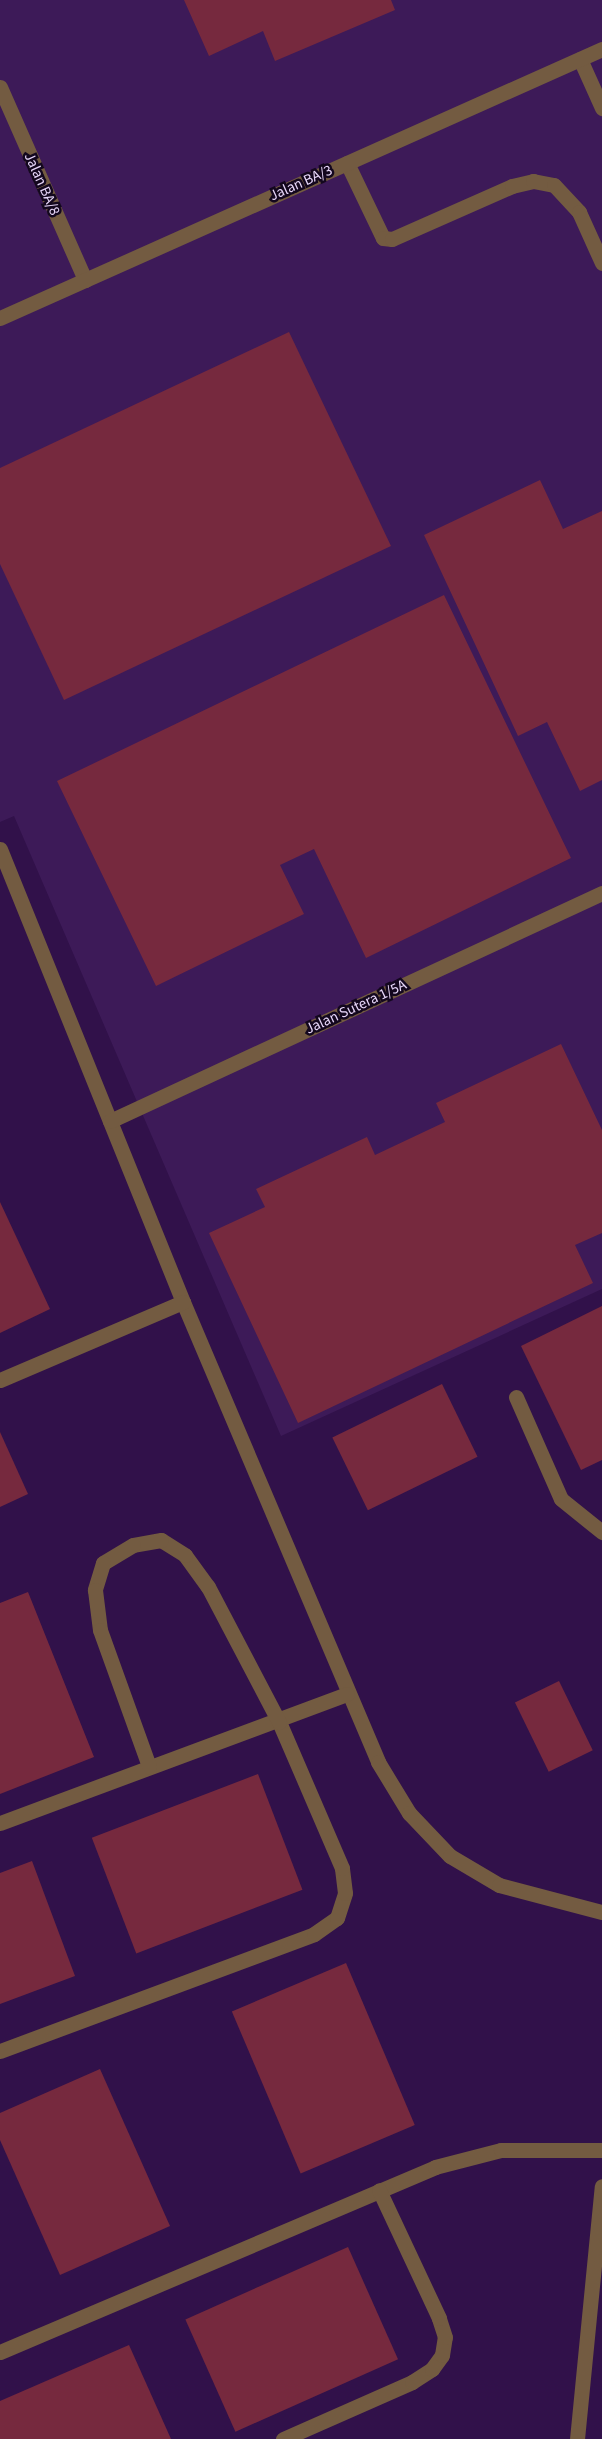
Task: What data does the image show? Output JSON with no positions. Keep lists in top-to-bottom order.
{
  "streets": {
    "street": ["Jalan BA/3", "Jalan BA/8", "Jalan Sutera 1/5A"]
  },
  "crossings": [
    ["Jalan BA/3", "Jalan BA/8"]
  ]
}
